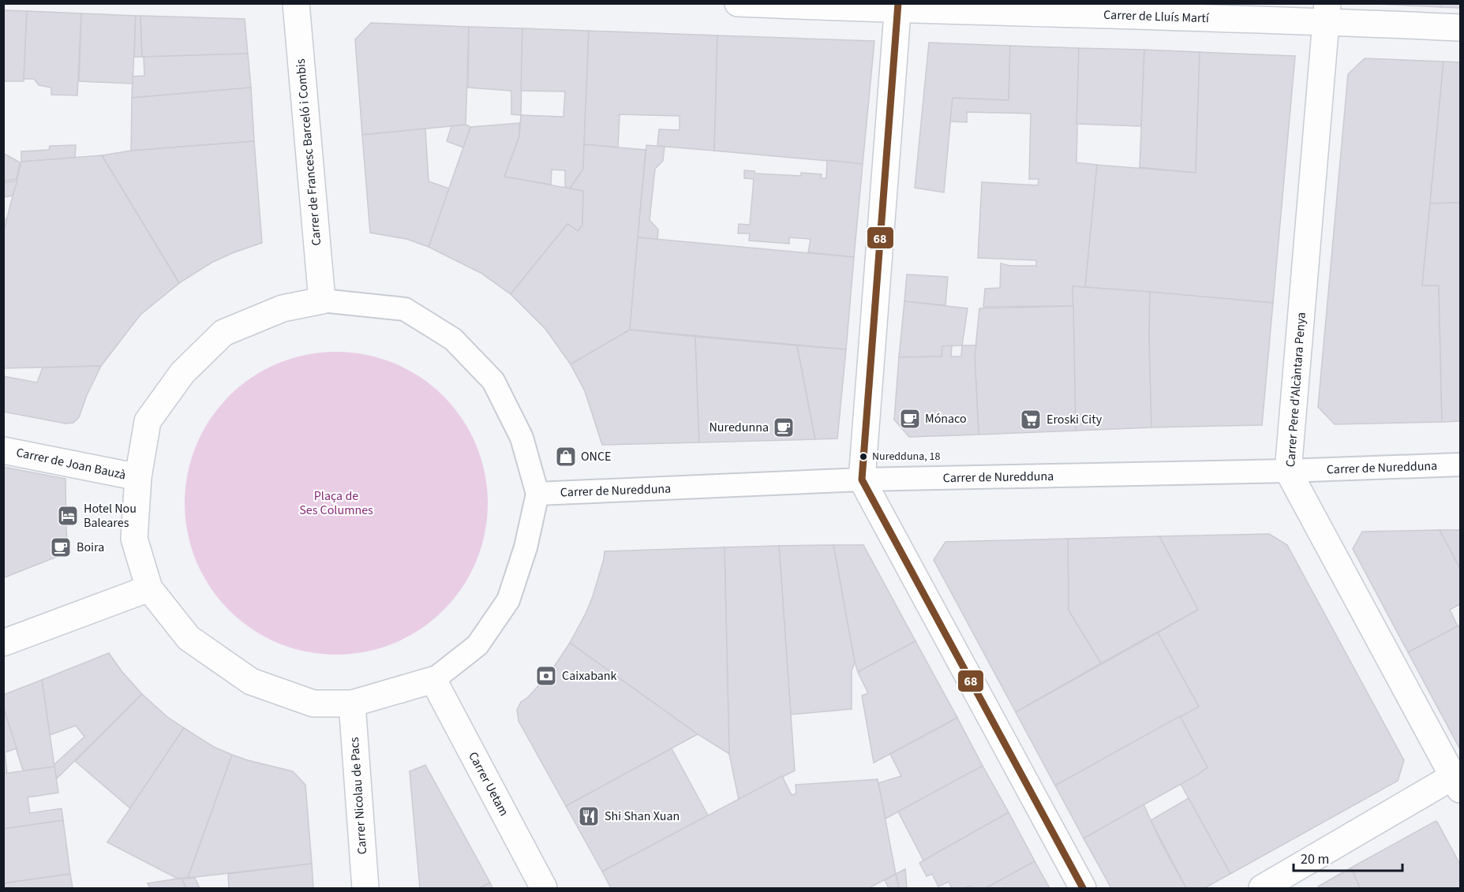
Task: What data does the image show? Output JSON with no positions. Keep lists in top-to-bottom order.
{
  "streets": {
    "street": [
      "Carrer de Lluís Martí",
      "Carrer de Francesc Barceló i Combis",
      "Carrer Pere d'Alcàntara Penya",
      "Carrer de Joan Bauzà",
      "Carrer de Nuredduna",
      "Carrer Uetam",
      "Carrer Nicolau de Pacs"
    ]
  },
  "crossings": [
    ["Carrer de Lluís Martí", "Carrer Pere d'Alcàntara Penya"],
    ["Carrer Pere d'Alcàntara Penya", "Carrer de Nuredduna"]
  ],
  "parks": ["Plaça de Ses Columnes"],
  "places": {
    "cafe": ["Mónaco", "Nuredunna", "Boira"],
    "supermarket": ["Eroski City"],
    "shop": ["ONCE"],
    "other": ["Nuredduna, 18"],
    "hotel": ["Hotel Nou Baleares"],
    "bank": ["Caixabank"],
    "restaurant": ["Shi Shan Xuan"]
  },
  "lines": ["transit line 68"],
  "scale_bar": "20 m"
}
